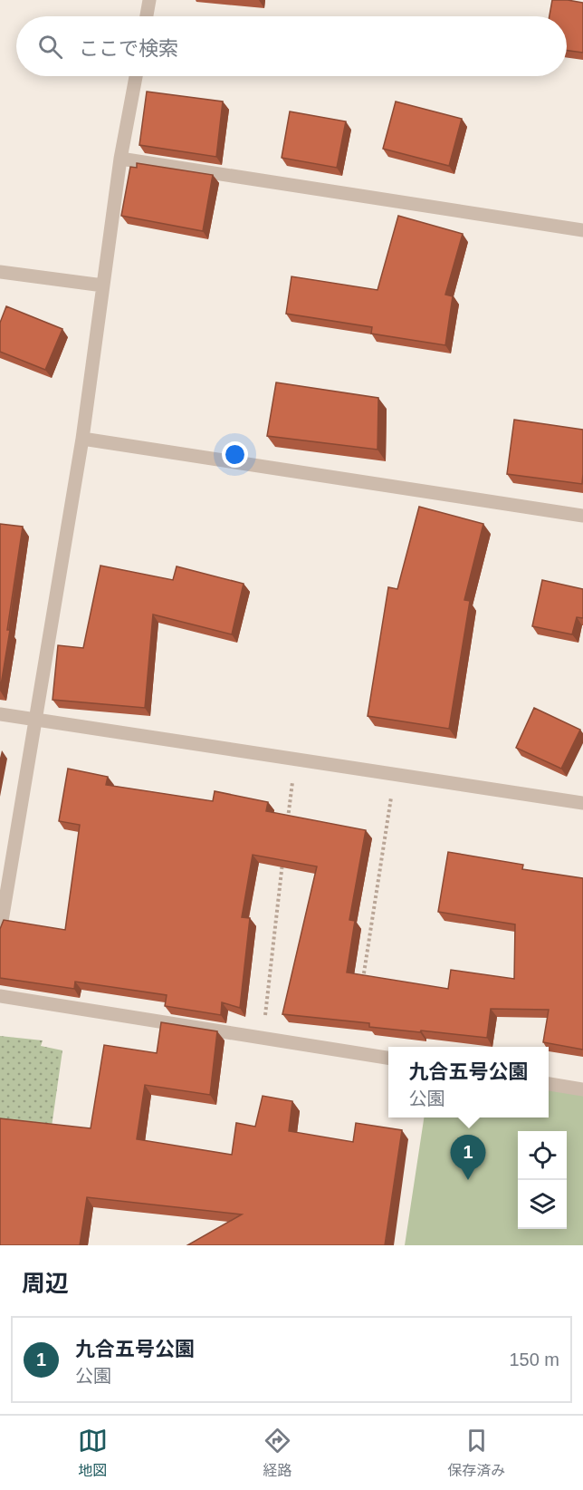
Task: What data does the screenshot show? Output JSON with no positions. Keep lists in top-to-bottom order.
{
  "page": {
    "search": "ここで検索",
    "popup": ["九合五号公園", "公園"],
    "pins": "1",
    "heading": "周辺",
    "list": [
      {
        "mark": "1",
        "name": "九合五号公園",
        "note": "公園",
        "value": "150 m"
      }
    ],
    "nav": ["地図", "経路", "保存済み"]
  }
}
